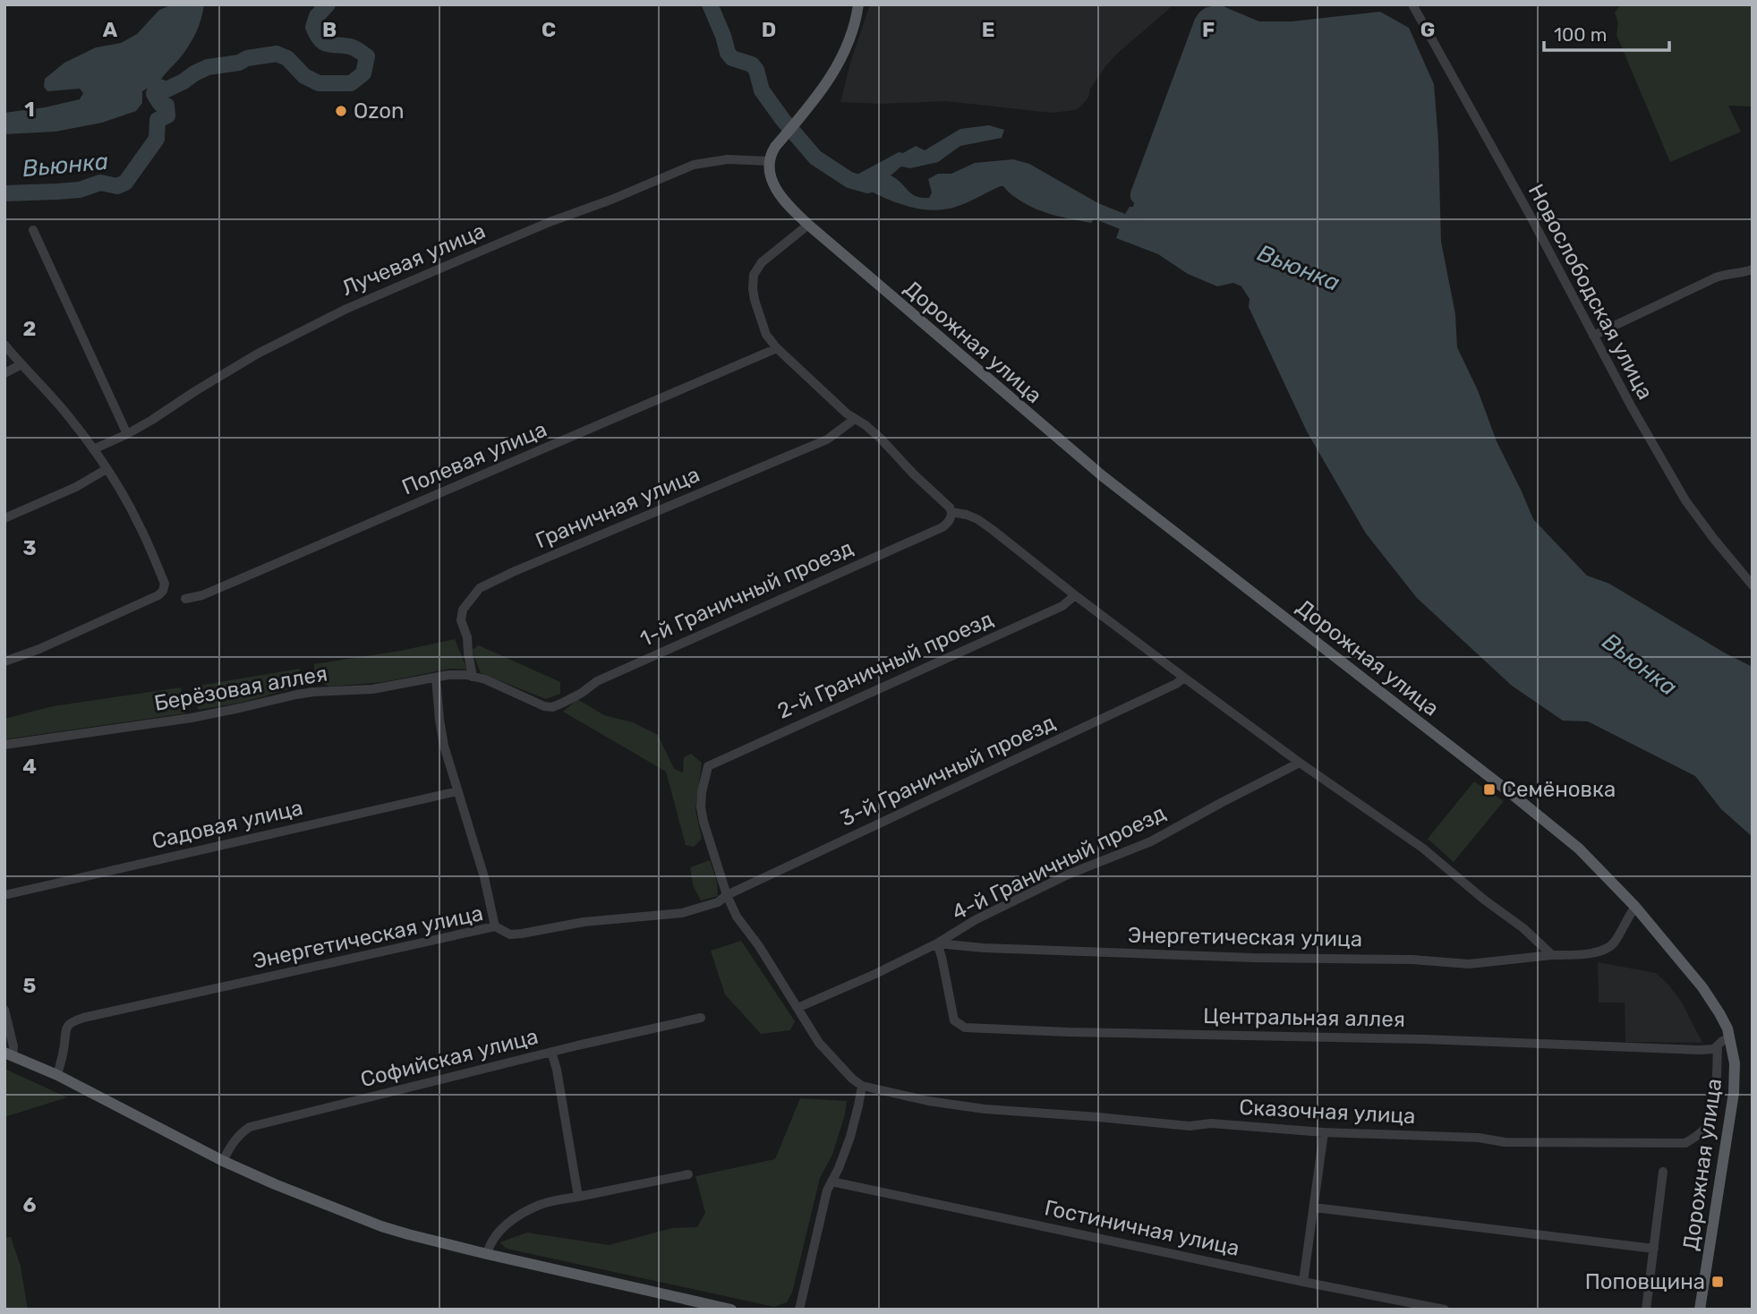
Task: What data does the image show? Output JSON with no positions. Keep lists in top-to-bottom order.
{
  "streets": {
    "main road": ["Дорожная улица"],
    "street": [
      "Лучевая улица",
      "Новослободская улица",
      "Полевая улица",
      "Граничная улица",
      "1-й Граничный проезд",
      "2-й Граничный проезд",
      "Берёзовая аллея",
      "3-й Граничный проезд",
      "Садовая улица",
      "4-й Граничный проезд",
      "Энергетическая улица",
      "Центральная аллея",
      "Софийская улица",
      "Сказочная улица",
      "Гостиничная улица"
    ]
  },
  "crossings": [
    ["Лучевая улица", "Дорожная улица"],
    ["Дорожная улица", "Энергетическая улица"],
    ["Дорожная улица", "Центральная аллея"],
    ["Граничная улица", "Берёзовая аллея"],
    ["1-й Граничный проезд", "Берёзовая аллея"],
    ["2-й Граничный проезд", "3-й Граничный проезд"],
    ["2-й Граничный проезд", "Энергетическая улица"],
    ["3-й Граничный проезд", "Энергетическая улица"],
    ["4-й Граничный проезд", "Энергетическая улица"],
    ["4-й Граничный проезд", "Центральная аллея"],
    ["Энергетическая улица", "Центральная аллея"],
    ["Центральная аллея", "Сказочная улица"]
  ],
  "water": ["Вьюнка"],
  "places": {
    "other": ["Ozon"],
    "transit": ["Семёновка", "Поповщина"]
  },
  "scale_bar": "100 m",
  "grid": {
    "columns": [
      "A",
      "B",
      "C",
      "D",
      "E",
      "F",
      "G"
    ],
    "rows": [
      "1",
      "2",
      "3",
      "4",
      "5",
      "6"
    ]
  }
}
